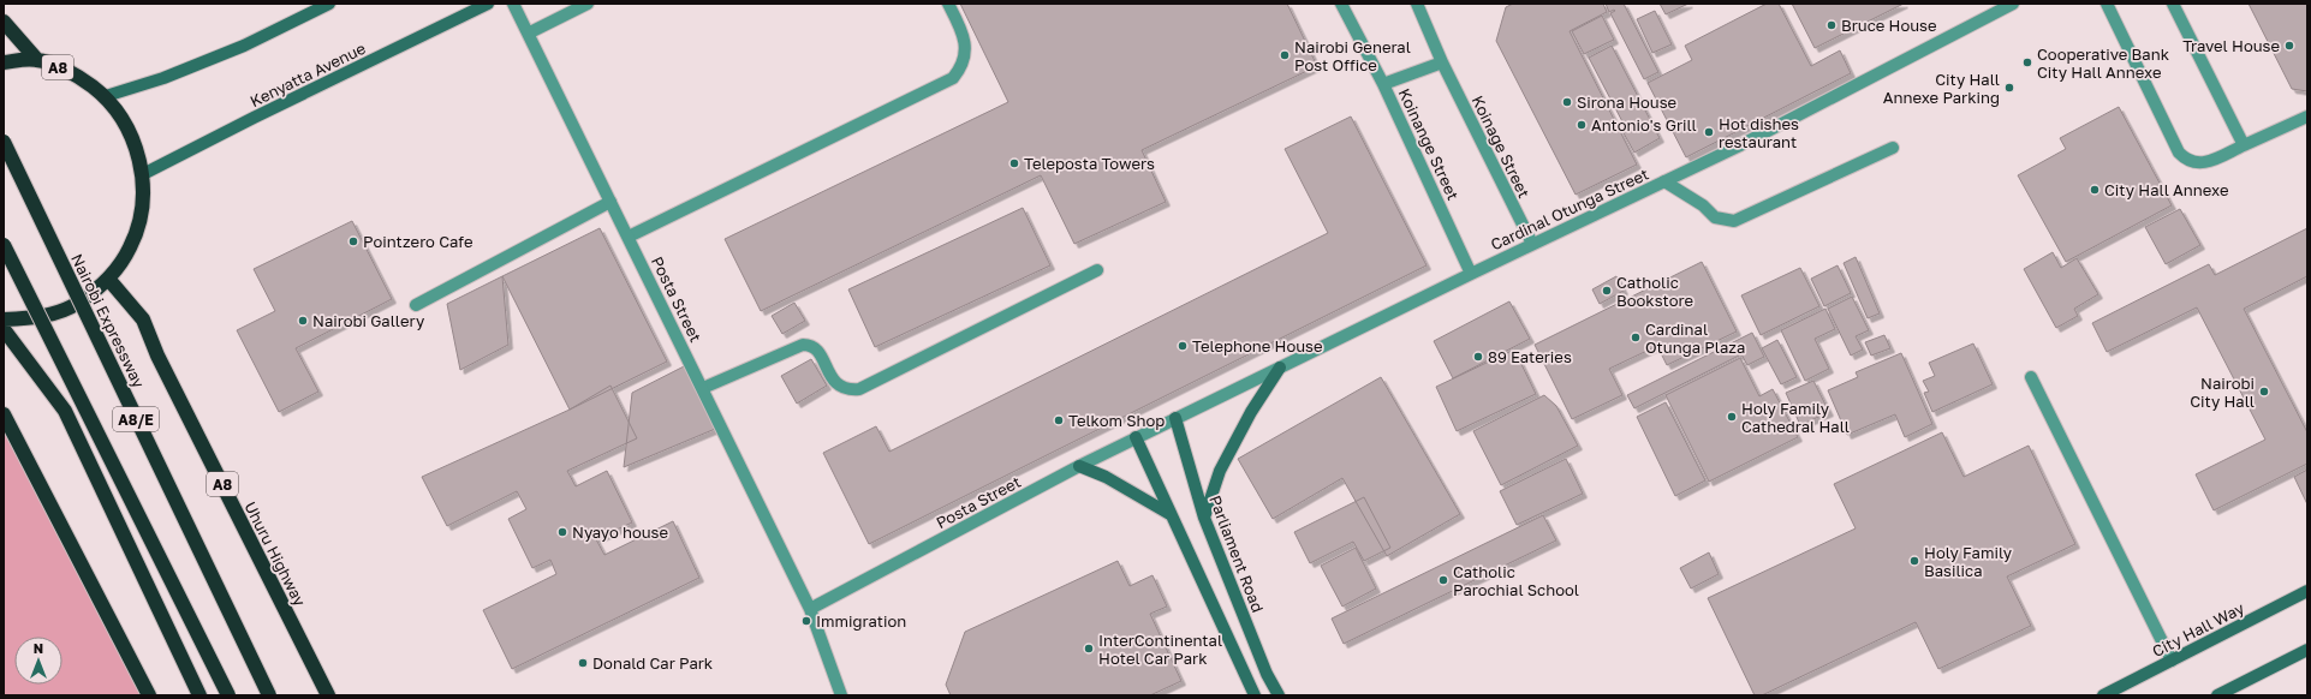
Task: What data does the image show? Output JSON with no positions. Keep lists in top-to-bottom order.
{
  "streets": {
    "highway": [
      "A8",
      "Nairobi Expressway",
      "A8/E",
      "Uhuru Highway"
    ],
    "street": [
      "Kenyatta Avenue",
      "Koinange Street",
      "Koinage Street",
      "Cardinal Otunga Street",
      "Posta Street",
      "Parliament Road",
      "City Hall Way"
    ]
  },
  "crossings": [
    ["A8", "Kenyatta Avenue"],
    ["A8", "Uhuru Highway"],
    ["Koinange Street", "Cardinal Otunga Street"],
    ["Koinage Street", "Cardinal Otunga Street"],
    ["Cardinal Otunga Street", "Posta Street"],
    ["Cardinal Otunga Street", "Parliament Road"]
  ],
  "places": [
    "Bruce House",
    "Travel House",
    "Nairobi General Post Office",
    "Cooperative Bank City Hall Annexe",
    "City Hall Annexe Parking",
    "Sirona House",
    "Antonio's Grill",
    "Hot dishes restaurant",
    "Teleposta Towers",
    "City Hall Annexe",
    "Pointzero Cafe",
    "Catholic Bookstore",
    "Nairobi Gallery",
    "Cardinal Otunga Plaza",
    "Telephone House",
    "89 Eateries",
    "Nairobi City Hall",
    "Holy Family Cathedral Hall",
    "Telkom Shop",
    "Nyayo house",
    "Holy Family Basilica",
    "Catholic Parochial School",
    "Immigration",
    "InterContinental Hotel Car Park",
    "Donald Car Park"
  ],
  "north": "top"
}
